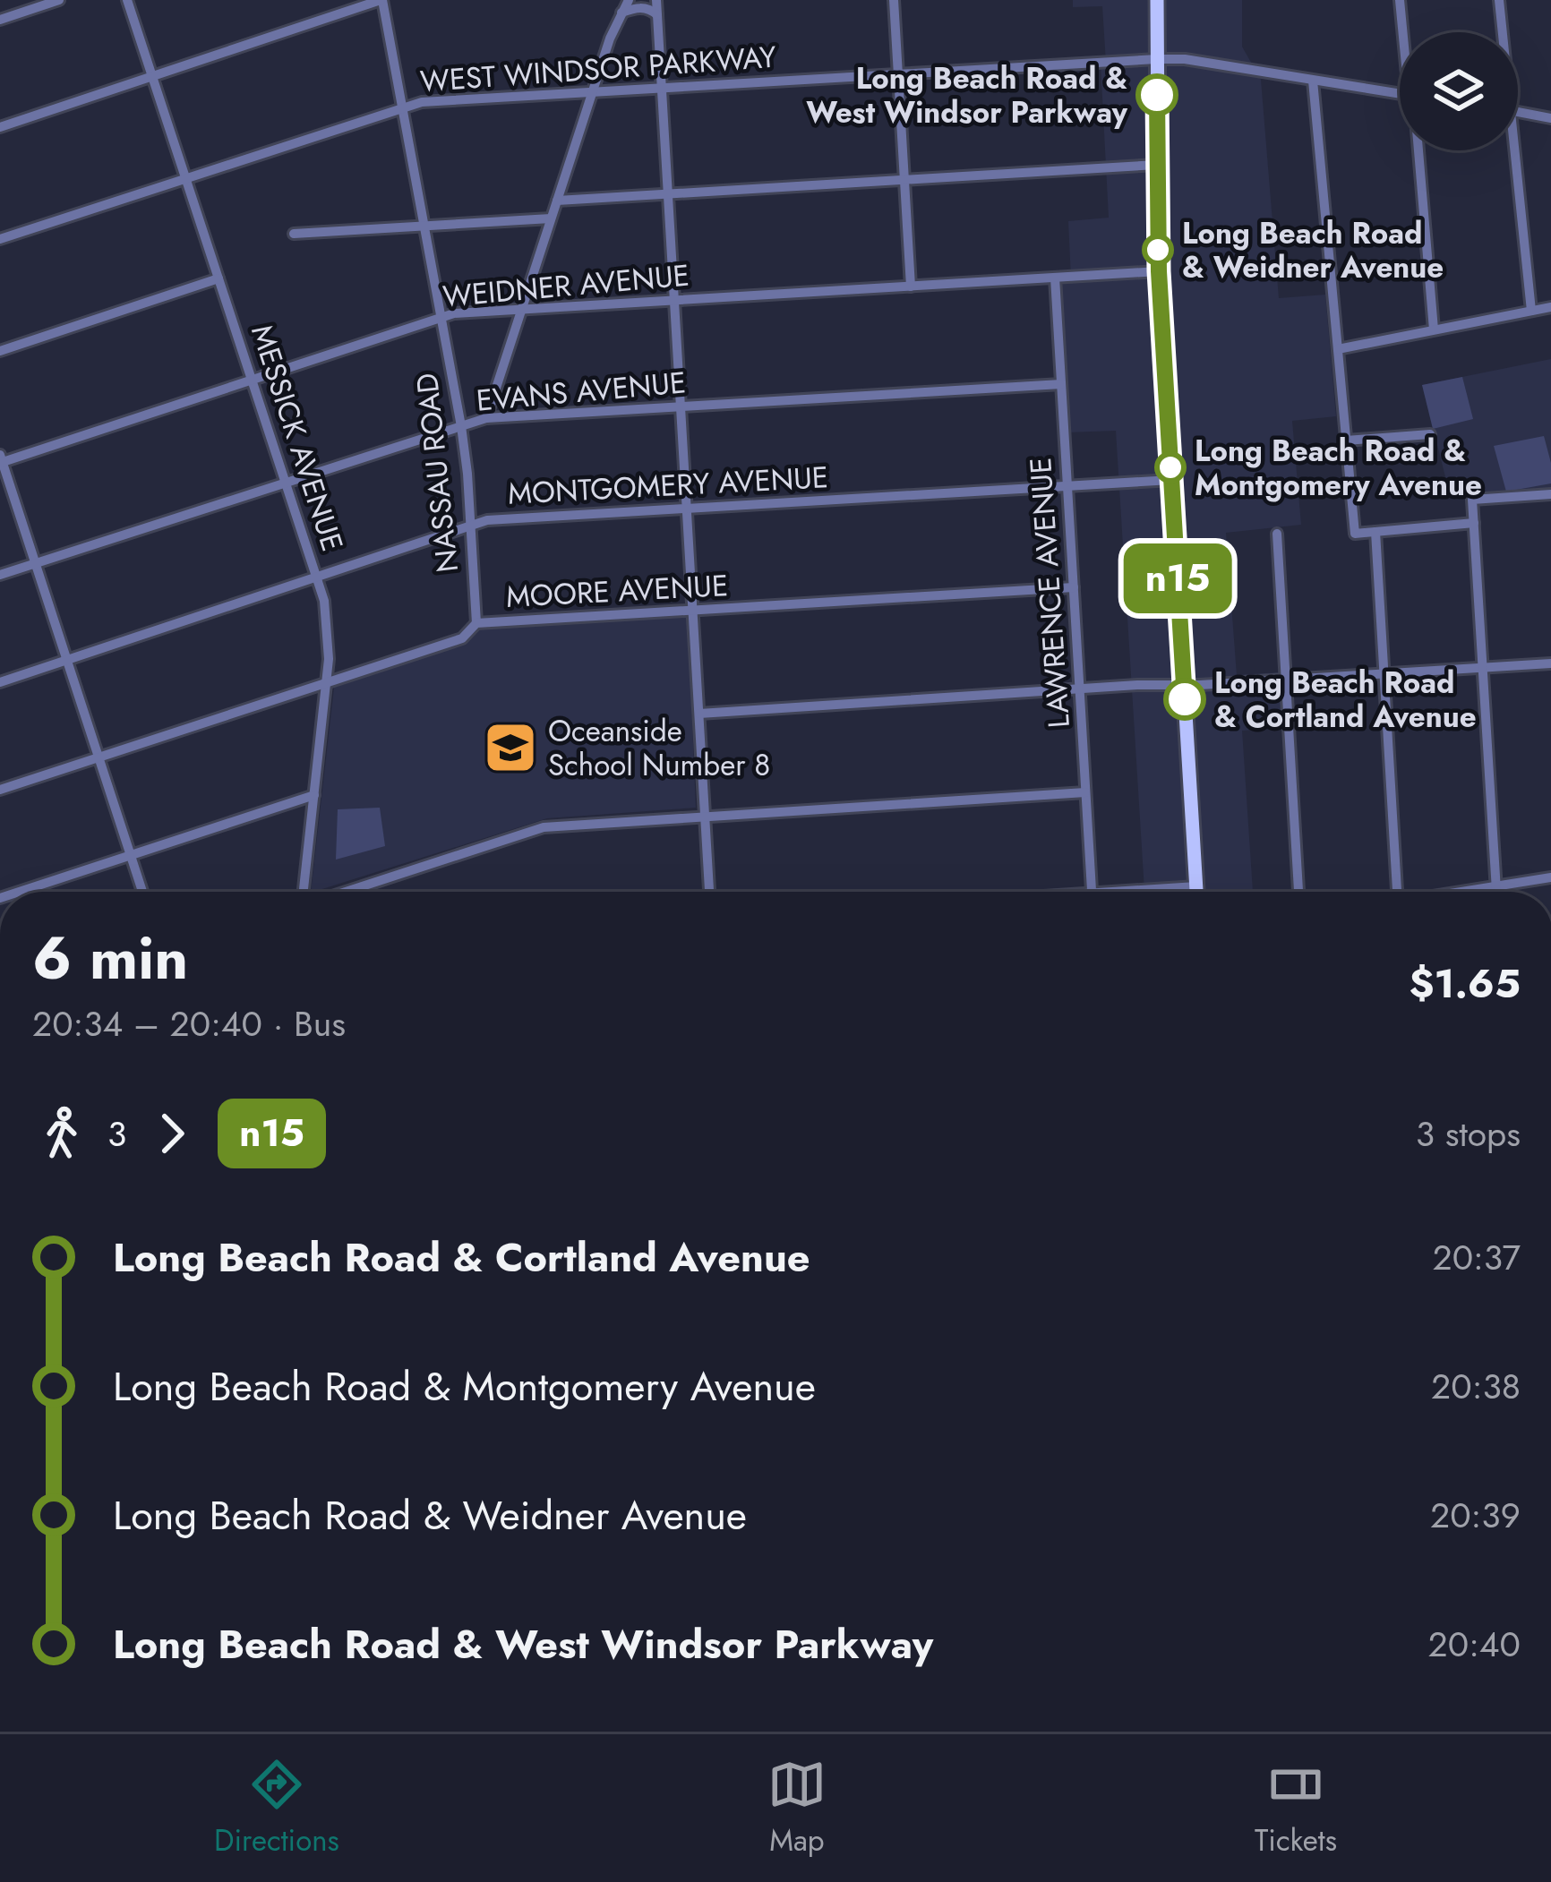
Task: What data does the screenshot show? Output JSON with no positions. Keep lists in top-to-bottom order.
{
  "streets": {
    "street": [
      "WEST WINDSOR PARKWAY",
      "WEIDNER AVENUE",
      "EVANS AVENUE",
      "MESSICK AVENUE",
      "NASSAU ROAD",
      "MONTGOMERY AVENUE",
      "MOORE AVENUE",
      "LAWRENCE AVENUE"
    ]
  },
  "crossings": [
    ["WEST WINDSOR PARKWAY", "MESSICK AVENUE"],
    ["WEST WINDSOR PARKWAY", "NASSAU ROAD"],
    ["WEIDNER AVENUE", "MESSICK AVENUE"],
    ["WEIDNER AVENUE", "NASSAU ROAD"],
    ["WEIDNER AVENUE", "LAWRENCE AVENUE"],
    ["EVANS AVENUE", "MESSICK AVENUE"],
    ["EVANS AVENUE", "NASSAU ROAD"],
    ["EVANS AVENUE", "LAWRENCE AVENUE"],
    ["MESSICK AVENUE", "MONTGOMERY AVENUE"],
    ["MESSICK AVENUE", "MOORE AVENUE"],
    ["NASSAU ROAD", "MONTGOMERY AVENUE"],
    ["NASSAU ROAD", "MOORE AVENUE"],
    ["MONTGOMERY AVENUE", "LAWRENCE AVENUE"],
    ["MOORE AVENUE", "LAWRENCE AVENUE"]
  ],
  "places": {
    "other": [
      "Long Beach Road & West Windsor Parkway",
      "Long Beach Road & Weidner Avenue",
      "Long Beach Road & Montgomery Avenue",
      "Long Beach Road & Cortland Avenue"
    ],
    "school or university": ["Oceanside School Number 8"]
  },
  "lines": ["bus line n15"],
  "page": {
    "on_map": "n15",
    "heading": ["6 min", "20:34 – 20:40 · Bus", "$1.65"],
    "legs": ["3", "n15", "3 stops"],
    "list": [
      {
        "name": "Long Beach Road & Cortland Avenue",
        "value": "20:37"
      },
      {
        "name": "Long Beach Road & Montgomery Avenue",
        "value": "20:38"
      },
      {
        "name": "Long Beach Road & Weidner Avenue",
        "value": "20:39"
      },
      {
        "name": "Long Beach Road & West Windsor Parkway",
        "value": "20:40"
      }
    ],
    "tabs": ["Directions", "Map", "Tickets"]
  }
}
